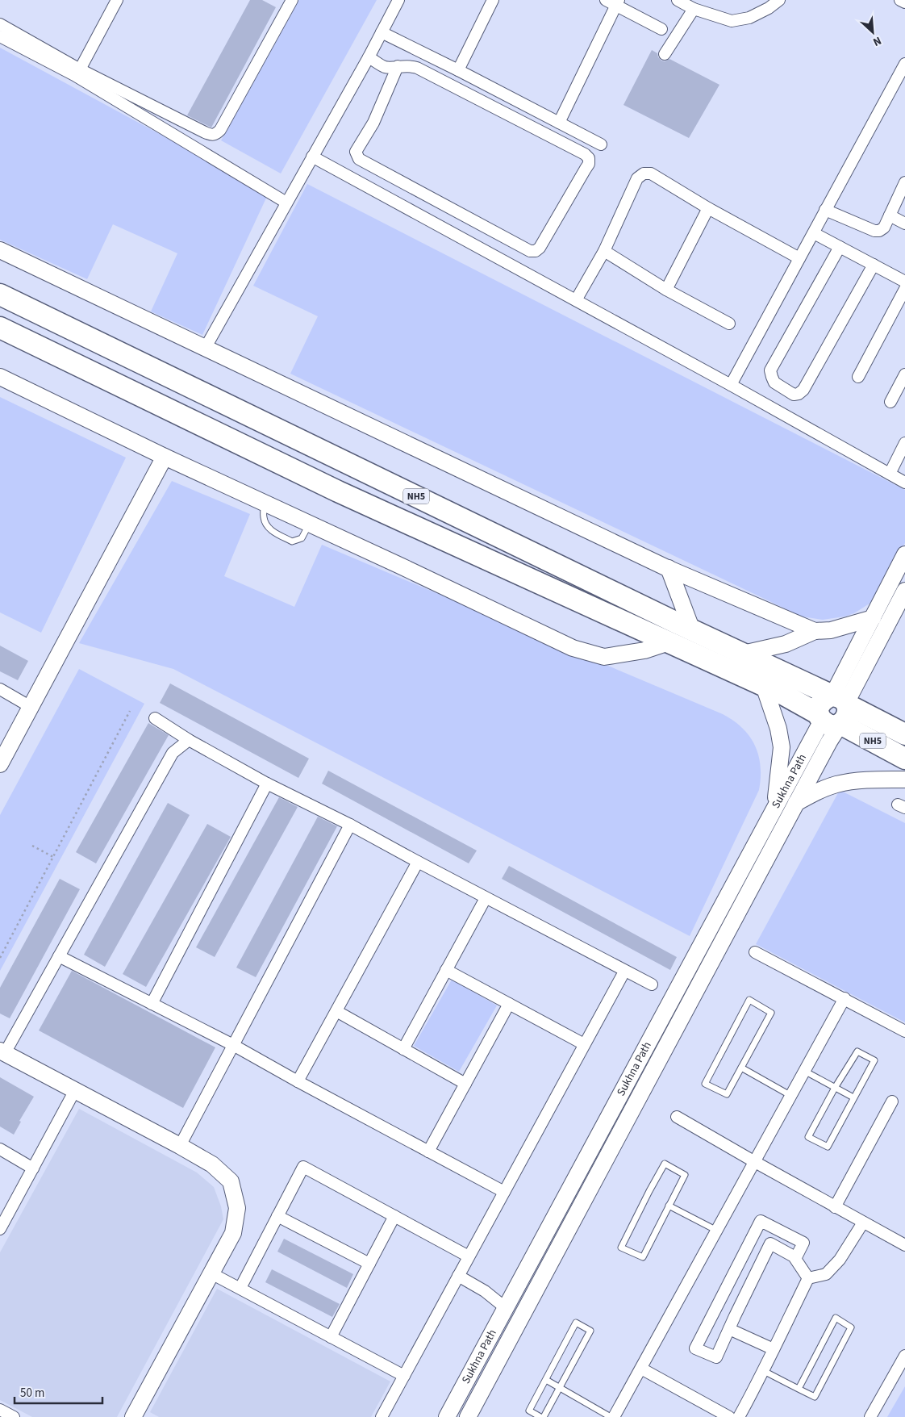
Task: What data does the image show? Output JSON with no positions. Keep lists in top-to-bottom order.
{
  "streets": {
    "highway": ["NH5"],
    "street": ["Sukhna Path"]
  },
  "crossings": [
    ["NH5", "Sukhna Path"]
  ],
  "scale_bar": "50 m",
  "north": "bottom right"
}
